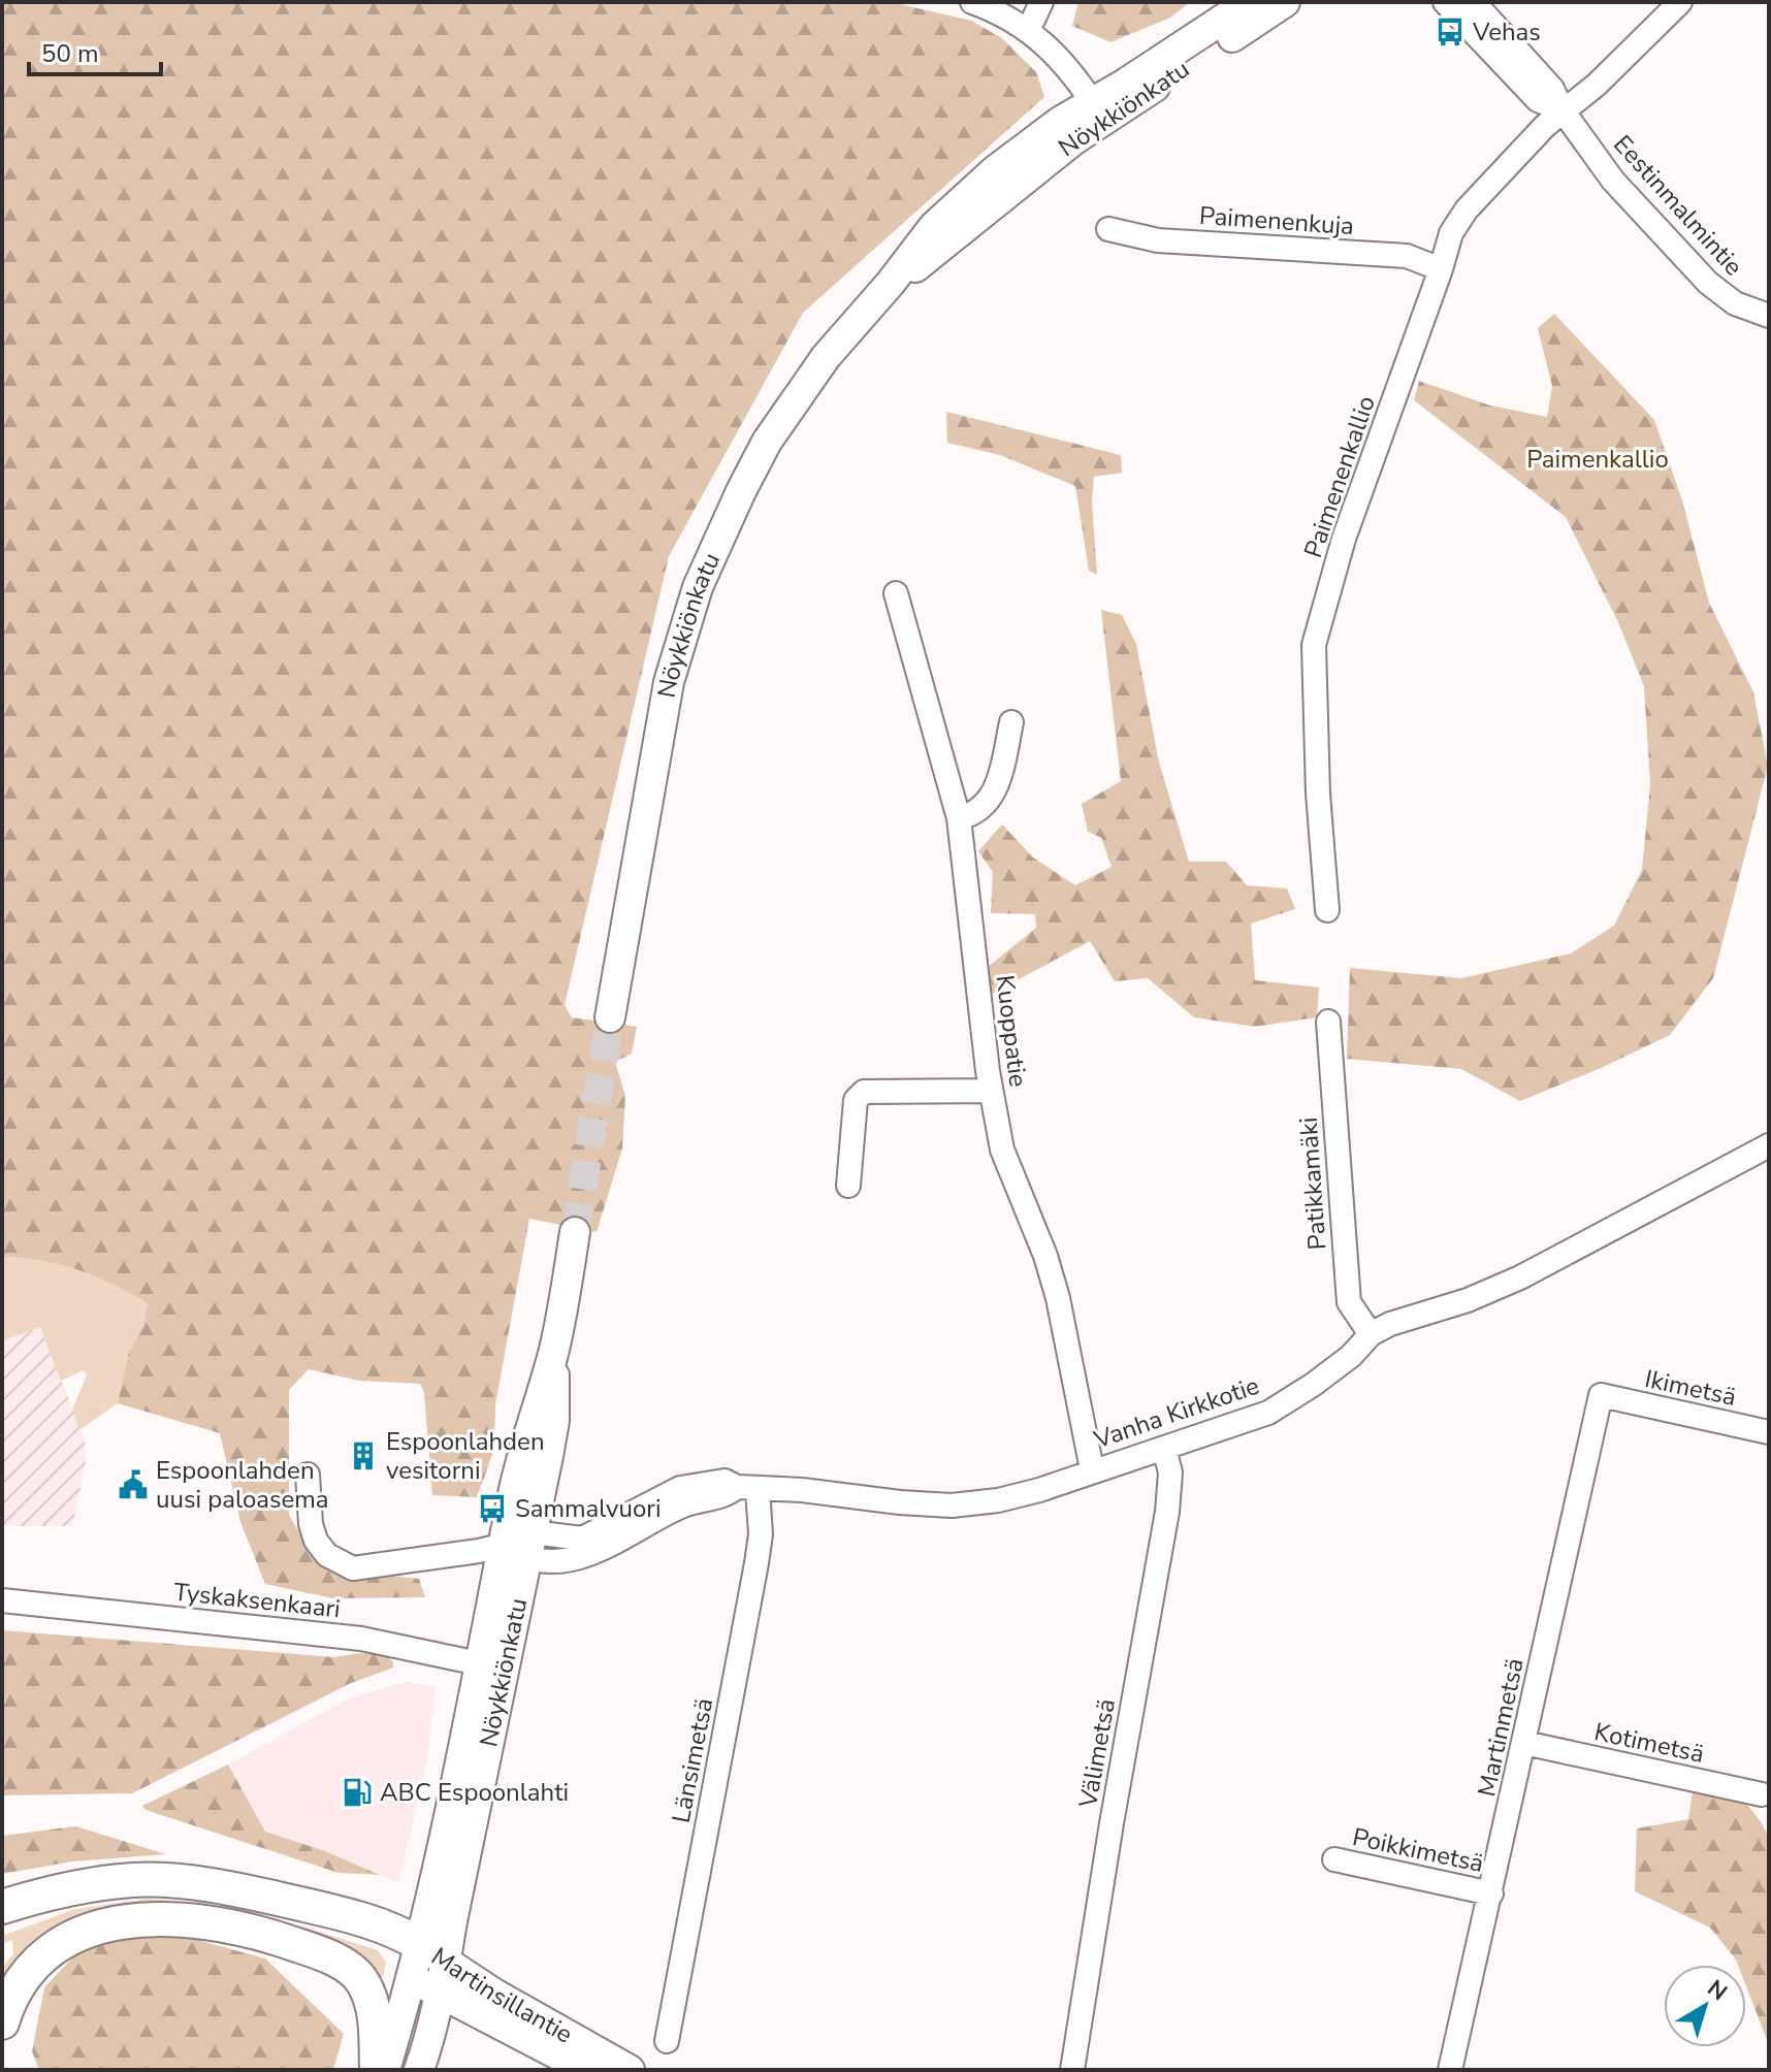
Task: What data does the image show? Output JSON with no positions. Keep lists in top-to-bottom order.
{
  "streets": {
    "main road": ["Nöykkiönkatu", "Martinsillantie"],
    "street": [
      "Eestinmalmintie",
      "Paimenenkuja",
      "Paimenenkallio",
      "Kuoppatie",
      "Patikkamäki",
      "Ikimetsä",
      "Vanha Kirkkotie",
      "Tyskaksenkaari",
      "Martinmetsä",
      "Kotimetsä",
      "Välimetsä",
      "Länsimetsä",
      "Poikkimetsä"
    ]
  },
  "crossings": [
    ["Nöykkiönkatu", "Vanha Kirkkotie"],
    ["Nöykkiönkatu", "Tyskaksenkaari"],
    ["Nöykkiönkatu", "Martinsillantie"],
    ["Eestinmalmintie", "Paimenenkallio"],
    ["Paimenenkuja", "Paimenenkallio"],
    ["Kuoppatie", "Vanha Kirkkotie"],
    ["Patikkamäki", "Vanha Kirkkotie"],
    ["Ikimetsä", "Martinmetsä"],
    ["Vanha Kirkkotie", "Välimetsä"],
    ["Vanha Kirkkotie", "Länsimetsä"],
    ["Martinmetsä", "Kotimetsä"],
    ["Martinmetsä", "Poikkimetsä"]
  ],
  "parks": ["Paimenkallio"],
  "places": {
    "bus stop": ["Vehas", "Sammalvuori"],
    "building": ["Espoonlahden vesitorni"],
    "public building": ["Espoonlahden uusi paloasema"],
    "fuel station": ["ABC Espoonlahti"]
  },
  "scale_bar": "50 m",
  "north": "top right"
}
